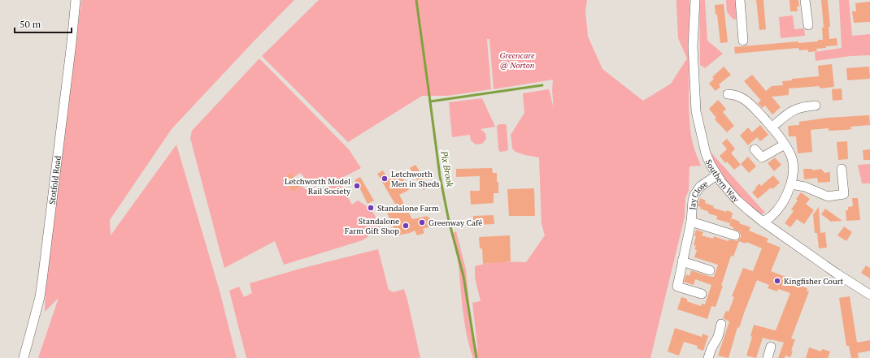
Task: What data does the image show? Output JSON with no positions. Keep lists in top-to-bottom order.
{
  "streets": {
    "street": ["Stotfold Road", "Southern Way", "Jay Close"]
  },
  "crossings": [
    ["Southern Way", "Jay Close"]
  ],
  "water": ["Pix Brook"],
  "parks": ["Greencare @ Norton"],
  "places": [
    "Letchworth Men in Sheds",
    "Letchworth Model Rail Society",
    "Standalone Farm",
    "Greenway Café",
    "Standalone Farm Gift Shop",
    "Kingfisher Court"
  ],
  "scale_bar": "50 m"
}
